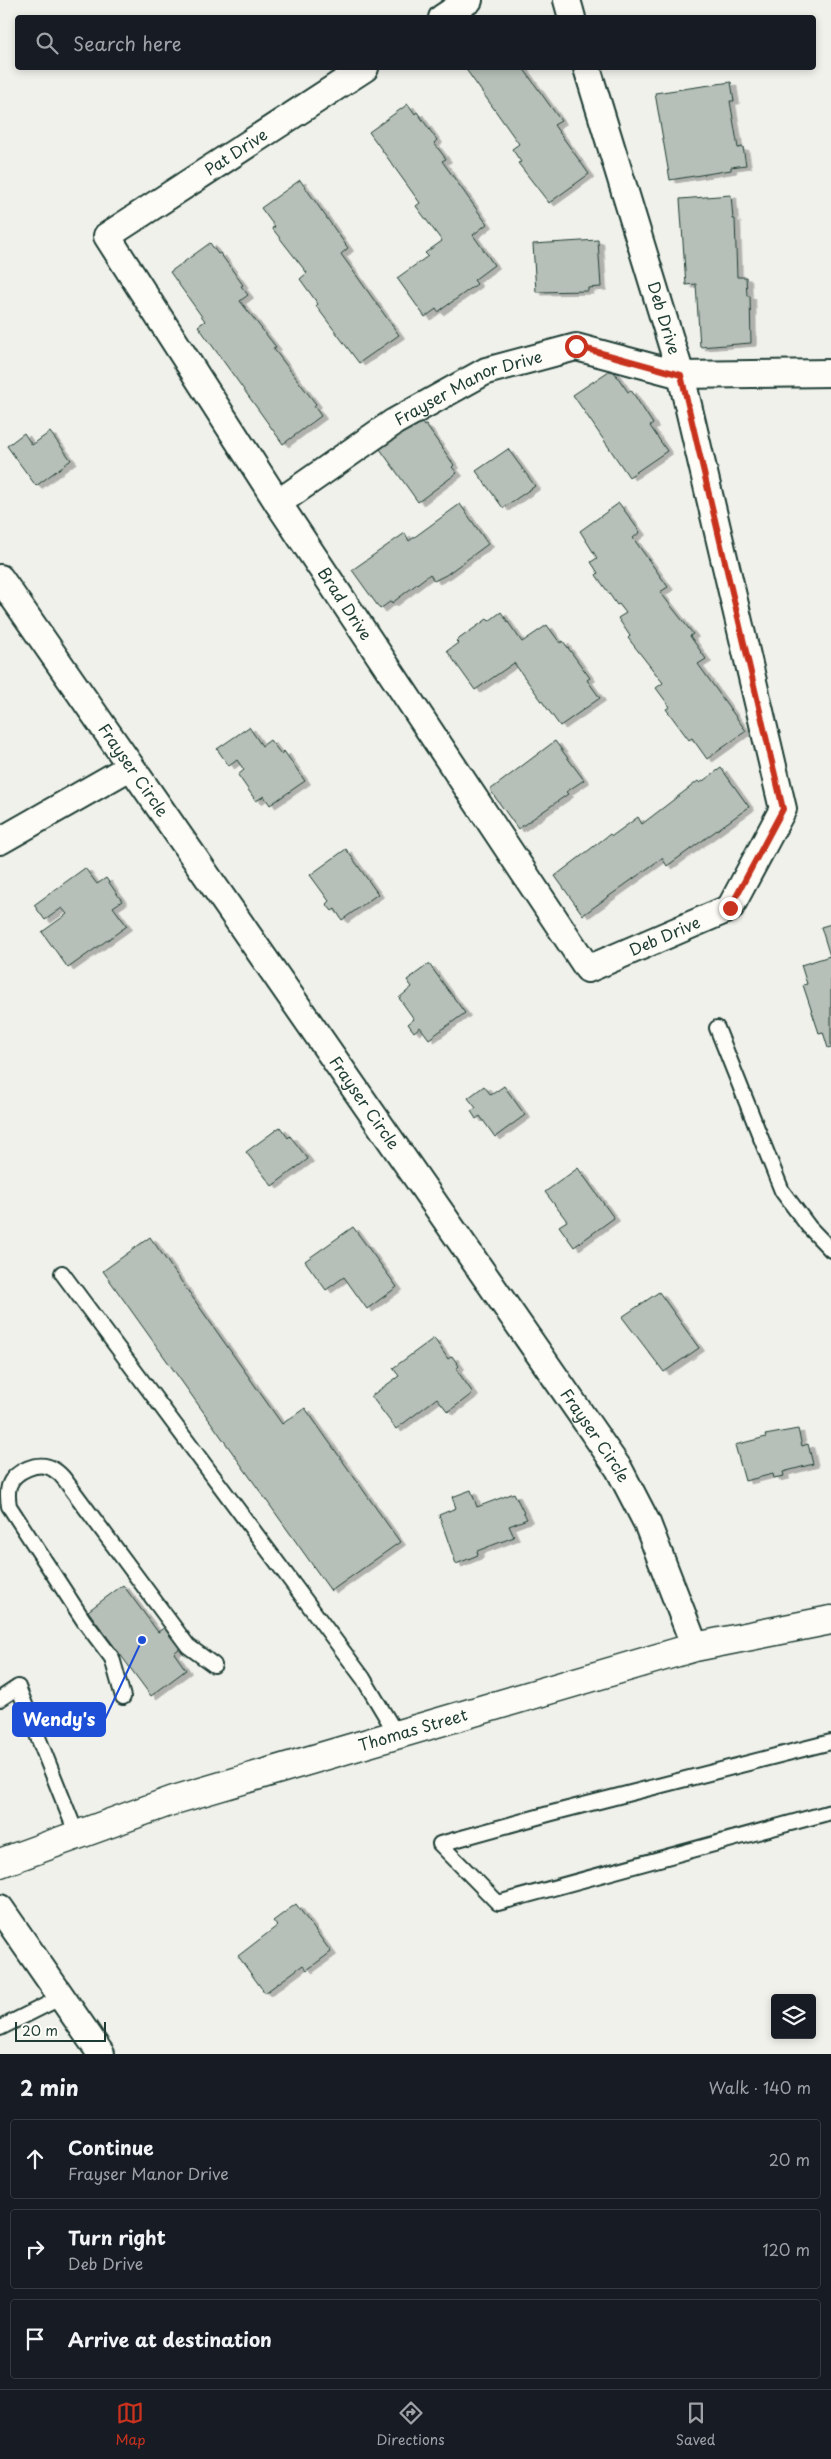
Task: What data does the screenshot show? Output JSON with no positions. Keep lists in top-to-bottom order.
{
  "streets": {
    "highway": ["Thomas Street"],
    "street": [
      "Pat Drive",
      "Deb Drive",
      "Frayser Manor Drive",
      "Brad Drive",
      "Frayser Circle"
    ]
  },
  "crossings": [
    ["Pat Drive", "Brad Drive"],
    ["Deb Drive", "Frayser Manor Drive"],
    ["Deb Drive", "Brad Drive"],
    ["Frayser Manor Drive", "Brad Drive"],
    ["Frayser Circle", "Thomas Street"]
  ],
  "places": ["Wendy's"],
  "scale_bar": "20 m",
  "page": {
    "search": "Search here",
    "scale": "20 m",
    "heading": ["2 min", "Walk · 140 m"],
    "list": [
      ["Continue", "Frayser Manor Drive", "20 m"],
      ["Turn right", "Deb Drive", "120 m"],
      "Arrive at destination"
    ],
    "nav": ["Map", "Directions", "Saved"]
  }
}
